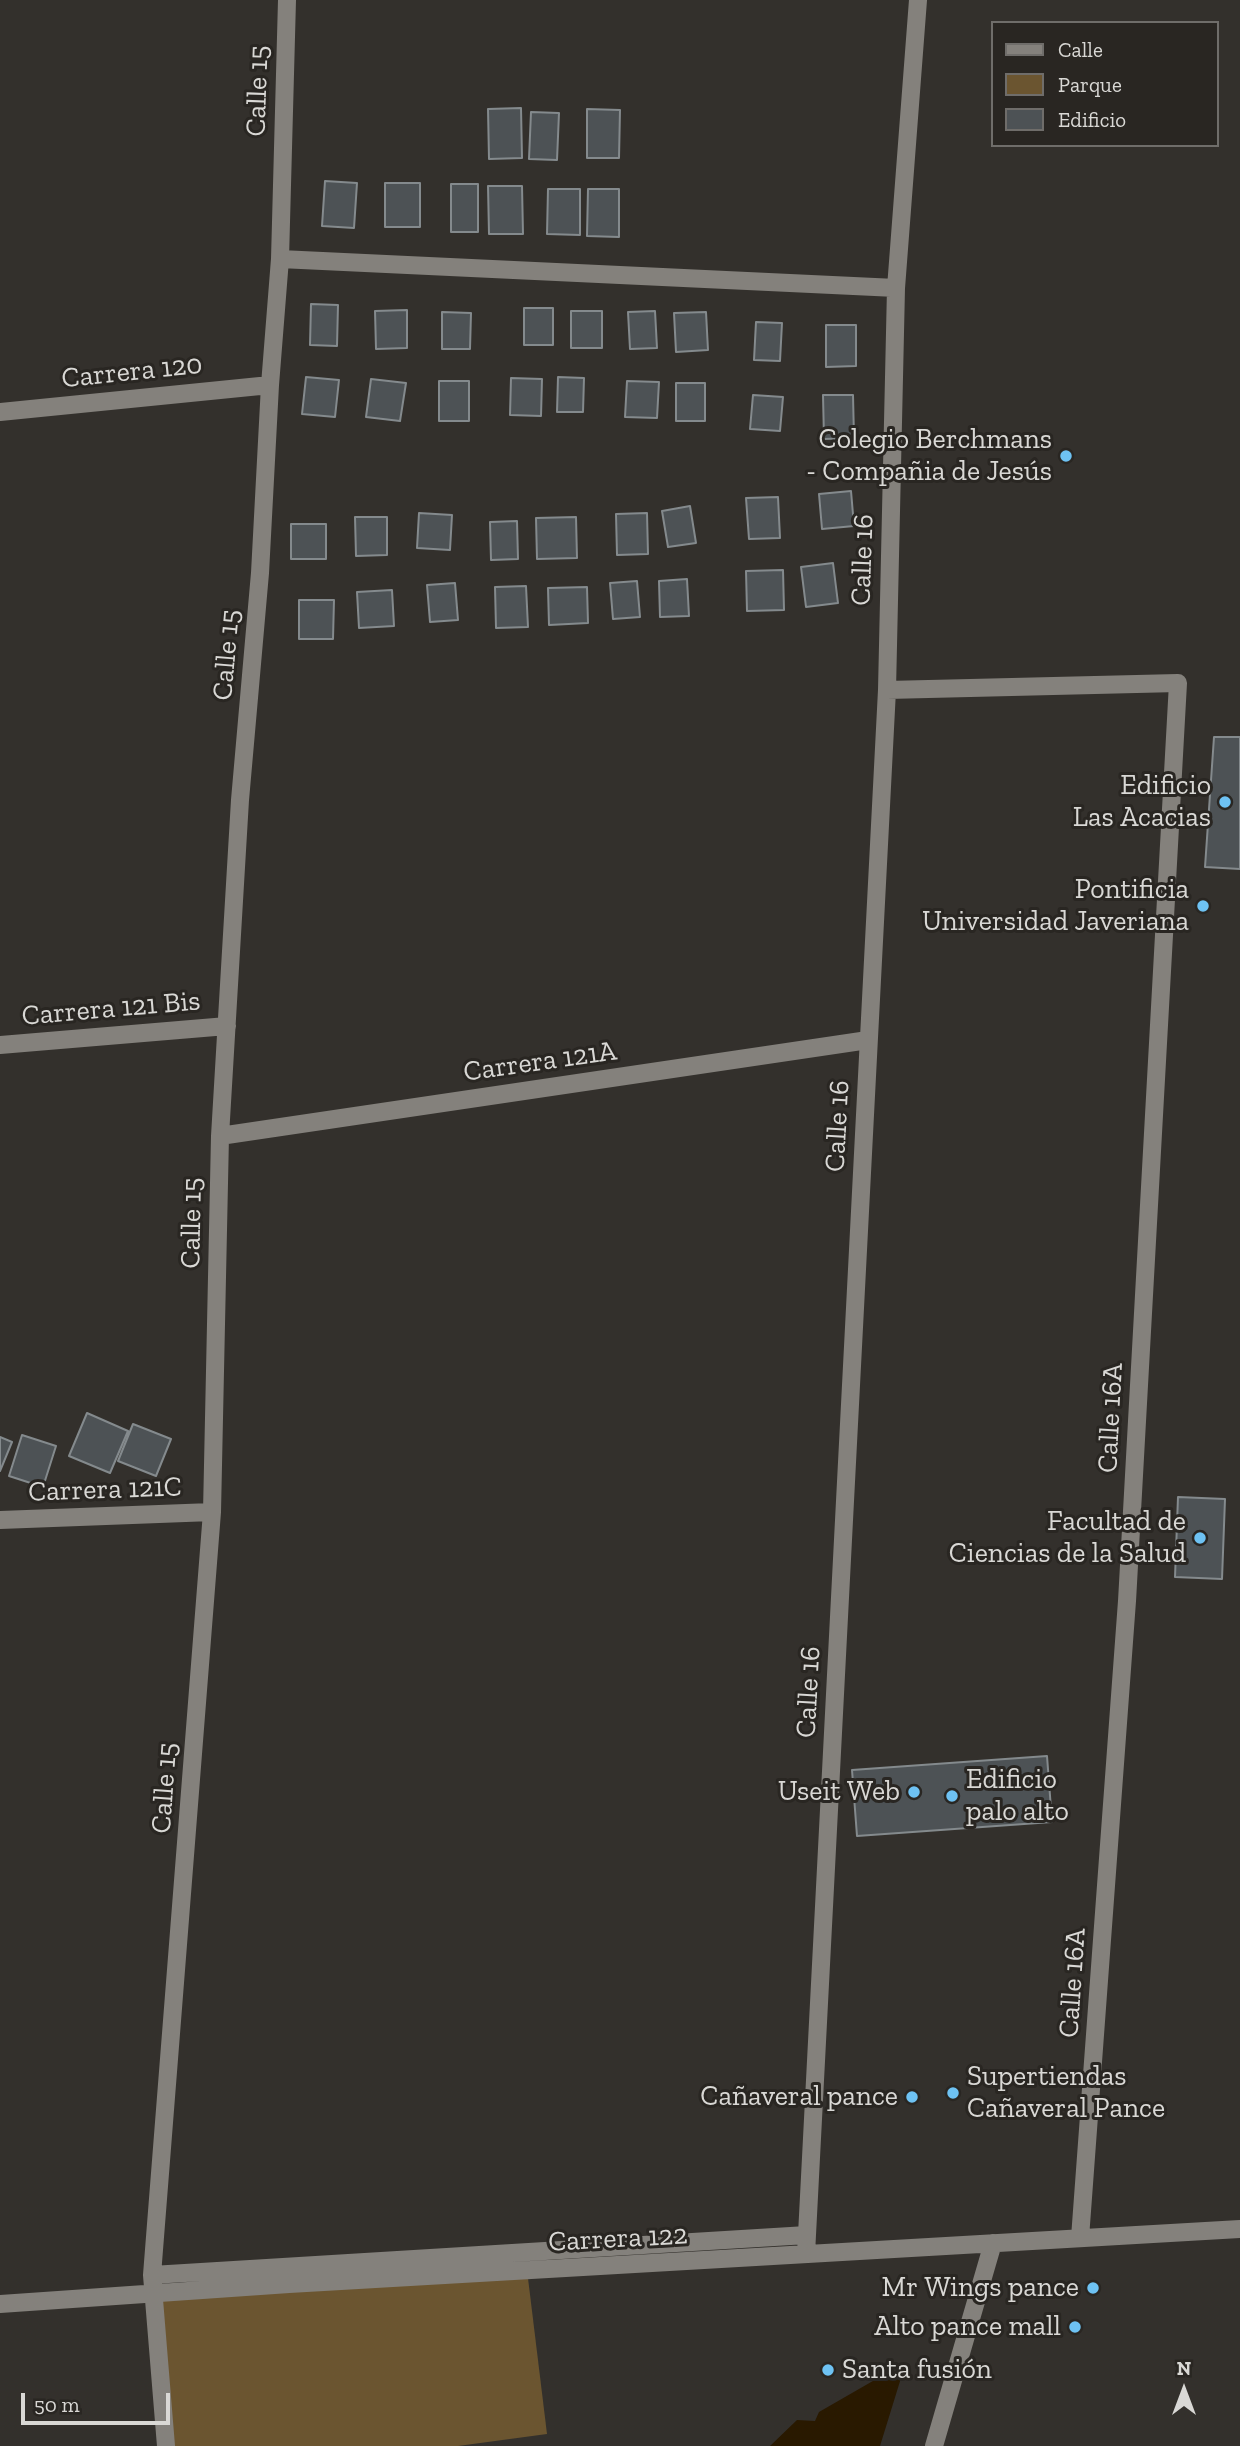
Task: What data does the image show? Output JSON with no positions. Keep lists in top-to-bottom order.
{
  "streets": {
    "street": [
      "Calle 15",
      "Carrera 120",
      "Calle 16",
      "Carrera 121 Bis",
      "Carrera 121A",
      "Calle 16A",
      "Carrera 121C",
      "Carrera 122"
    ]
  },
  "crossings": [
    ["Calle 15", "Carrera 120"],
    ["Calle 15", "Carrera 121 Bis"],
    ["Calle 15", "Carrera 121A"],
    ["Calle 15", "Carrera 121C"],
    ["Calle 15", "Carrera 122"],
    ["Calle 16", "Carrera 121A"],
    ["Calle 16", "Calle 16A"],
    ["Calle 16", "Carrera 122"],
    ["Calle 16A", "Carrera 122"]
  ],
  "places": [
    "Colegio Berchmans - Compañia de Jesús",
    "Edificio Las Acacias",
    "Pontificia Universidad Javeriana",
    "Facultad de Ciencias de la Salud",
    "Useit Web",
    "Edificio palo alto",
    "Supertiendas Cañaveral Pance",
    "Cañaveral pance",
    "Mr Wings pance",
    "Alto pance mall",
    "Santa fusión"
  ],
  "legend": ["Calle", "Parque", "Edificio"],
  "scale_bar": "50 m",
  "north": "top"
}
